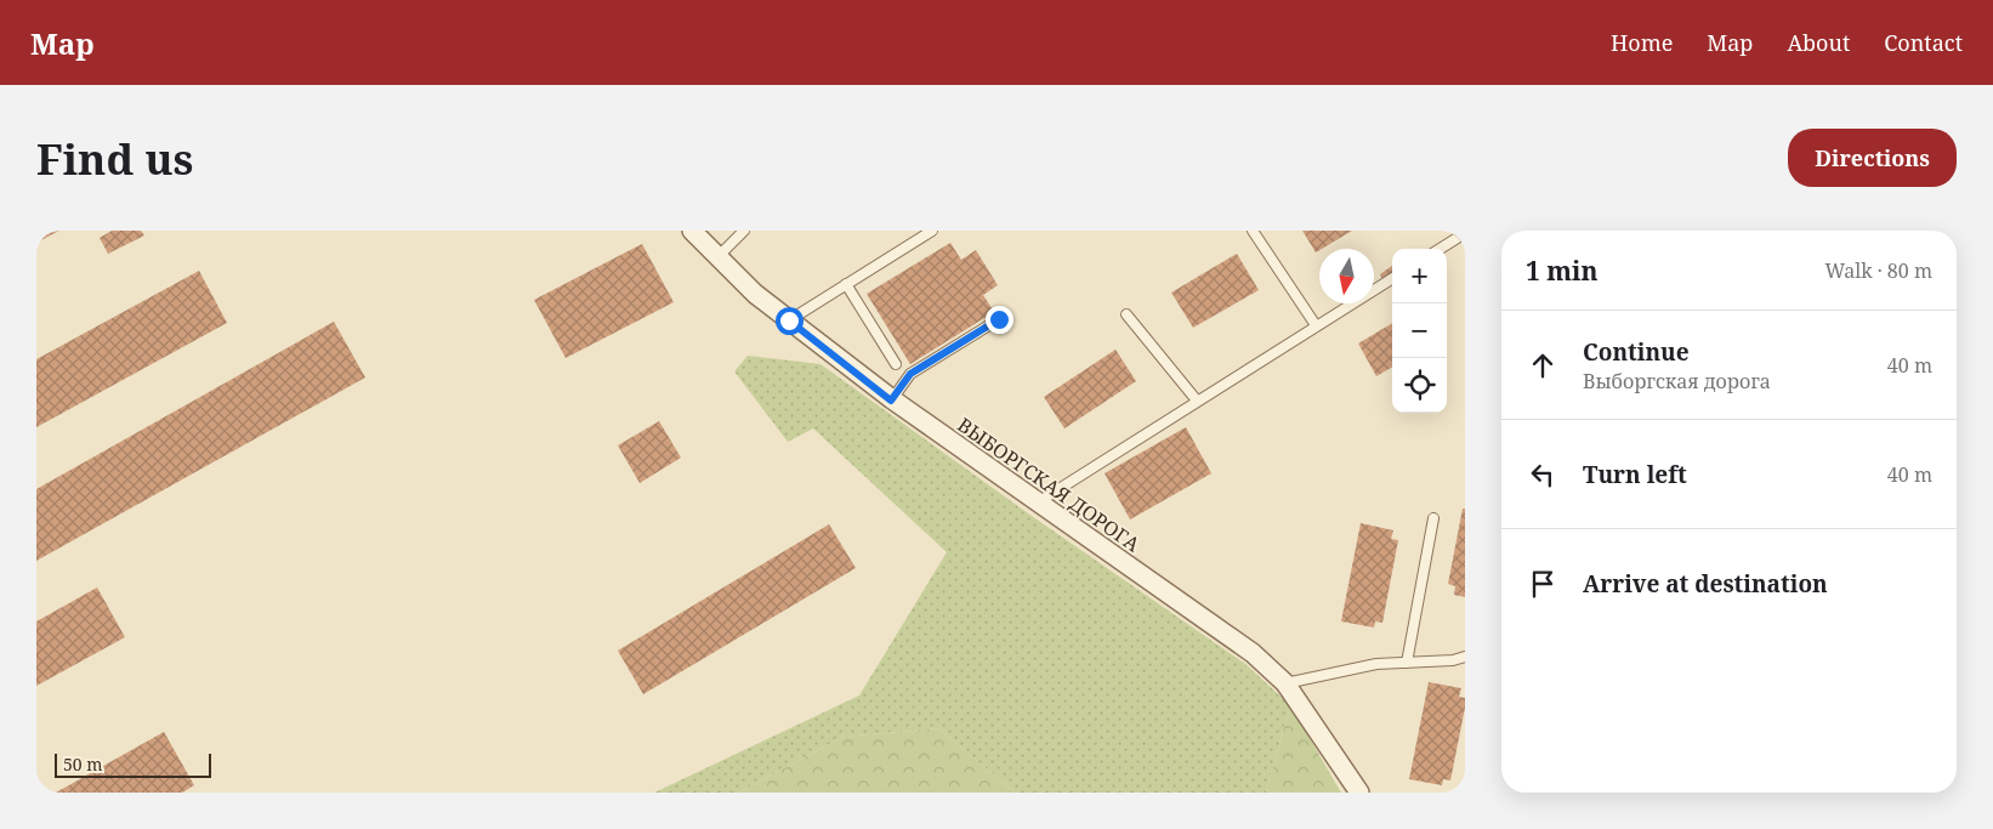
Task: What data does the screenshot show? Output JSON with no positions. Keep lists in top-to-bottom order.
{
  "streets": {
    "street": ["ВЫБОРГСКАЯ ДОРОГА"]
  },
  "scale_bar": "50 m",
  "north": "bottom",
  "page": {
    "header": "Map",
    "nav": [
      "Home",
      "Map",
      "About",
      "Contact"
    ],
    "buttons": "Directions",
    "title": "Find us",
    "heading": ["1 min", "Walk · 80 m"],
    "map_buttons": ["+", "−"],
    "list": [
      ["Continue", "Выборгская дорога", "40 m"],
      ["Turn left", "40 m"],
      "Arrive at destination"
    ],
    "scale": "50 m"
  }
}
